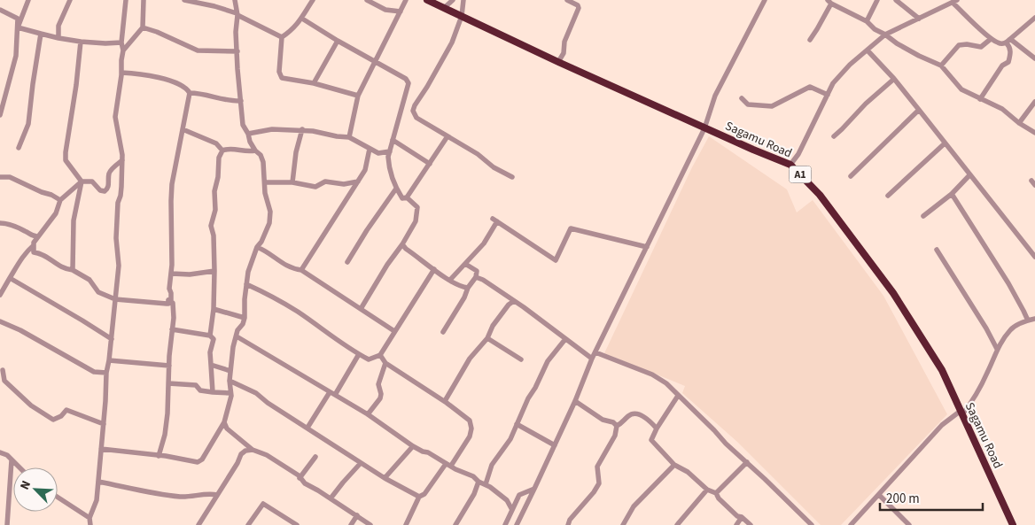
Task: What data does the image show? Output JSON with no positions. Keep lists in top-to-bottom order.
{
  "streets": {
    "highway": ["Sagamu Road", "A1"]
  },
  "scale_bar": "200 m",
  "north": "top left"
}
